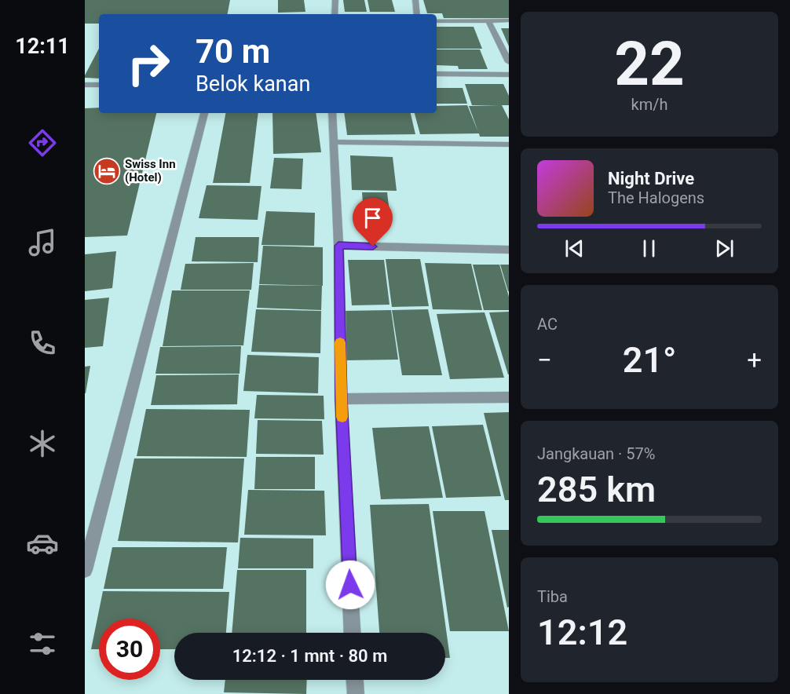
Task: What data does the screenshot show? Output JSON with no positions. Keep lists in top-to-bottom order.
{
  "places": {
    "hotel": ["Swiss Inn (Hotel)"]
  },
  "page": {
    "tabs": "12:11",
    "tile": [
      ["22", "km/h"],
      "AC",
      ["Jangkauan · 57%", "285 km"],
      ["Tiba", "12:12"]
    ],
    "turn": ["70 m", "Belok kanan"],
    "song": ["Night Drive", "The Halogens"],
    "heat": ["−", "21°", "+"],
    "limit": "30",
    "trip": "12:12 · 1 mnt · 80 m"
  }
}
